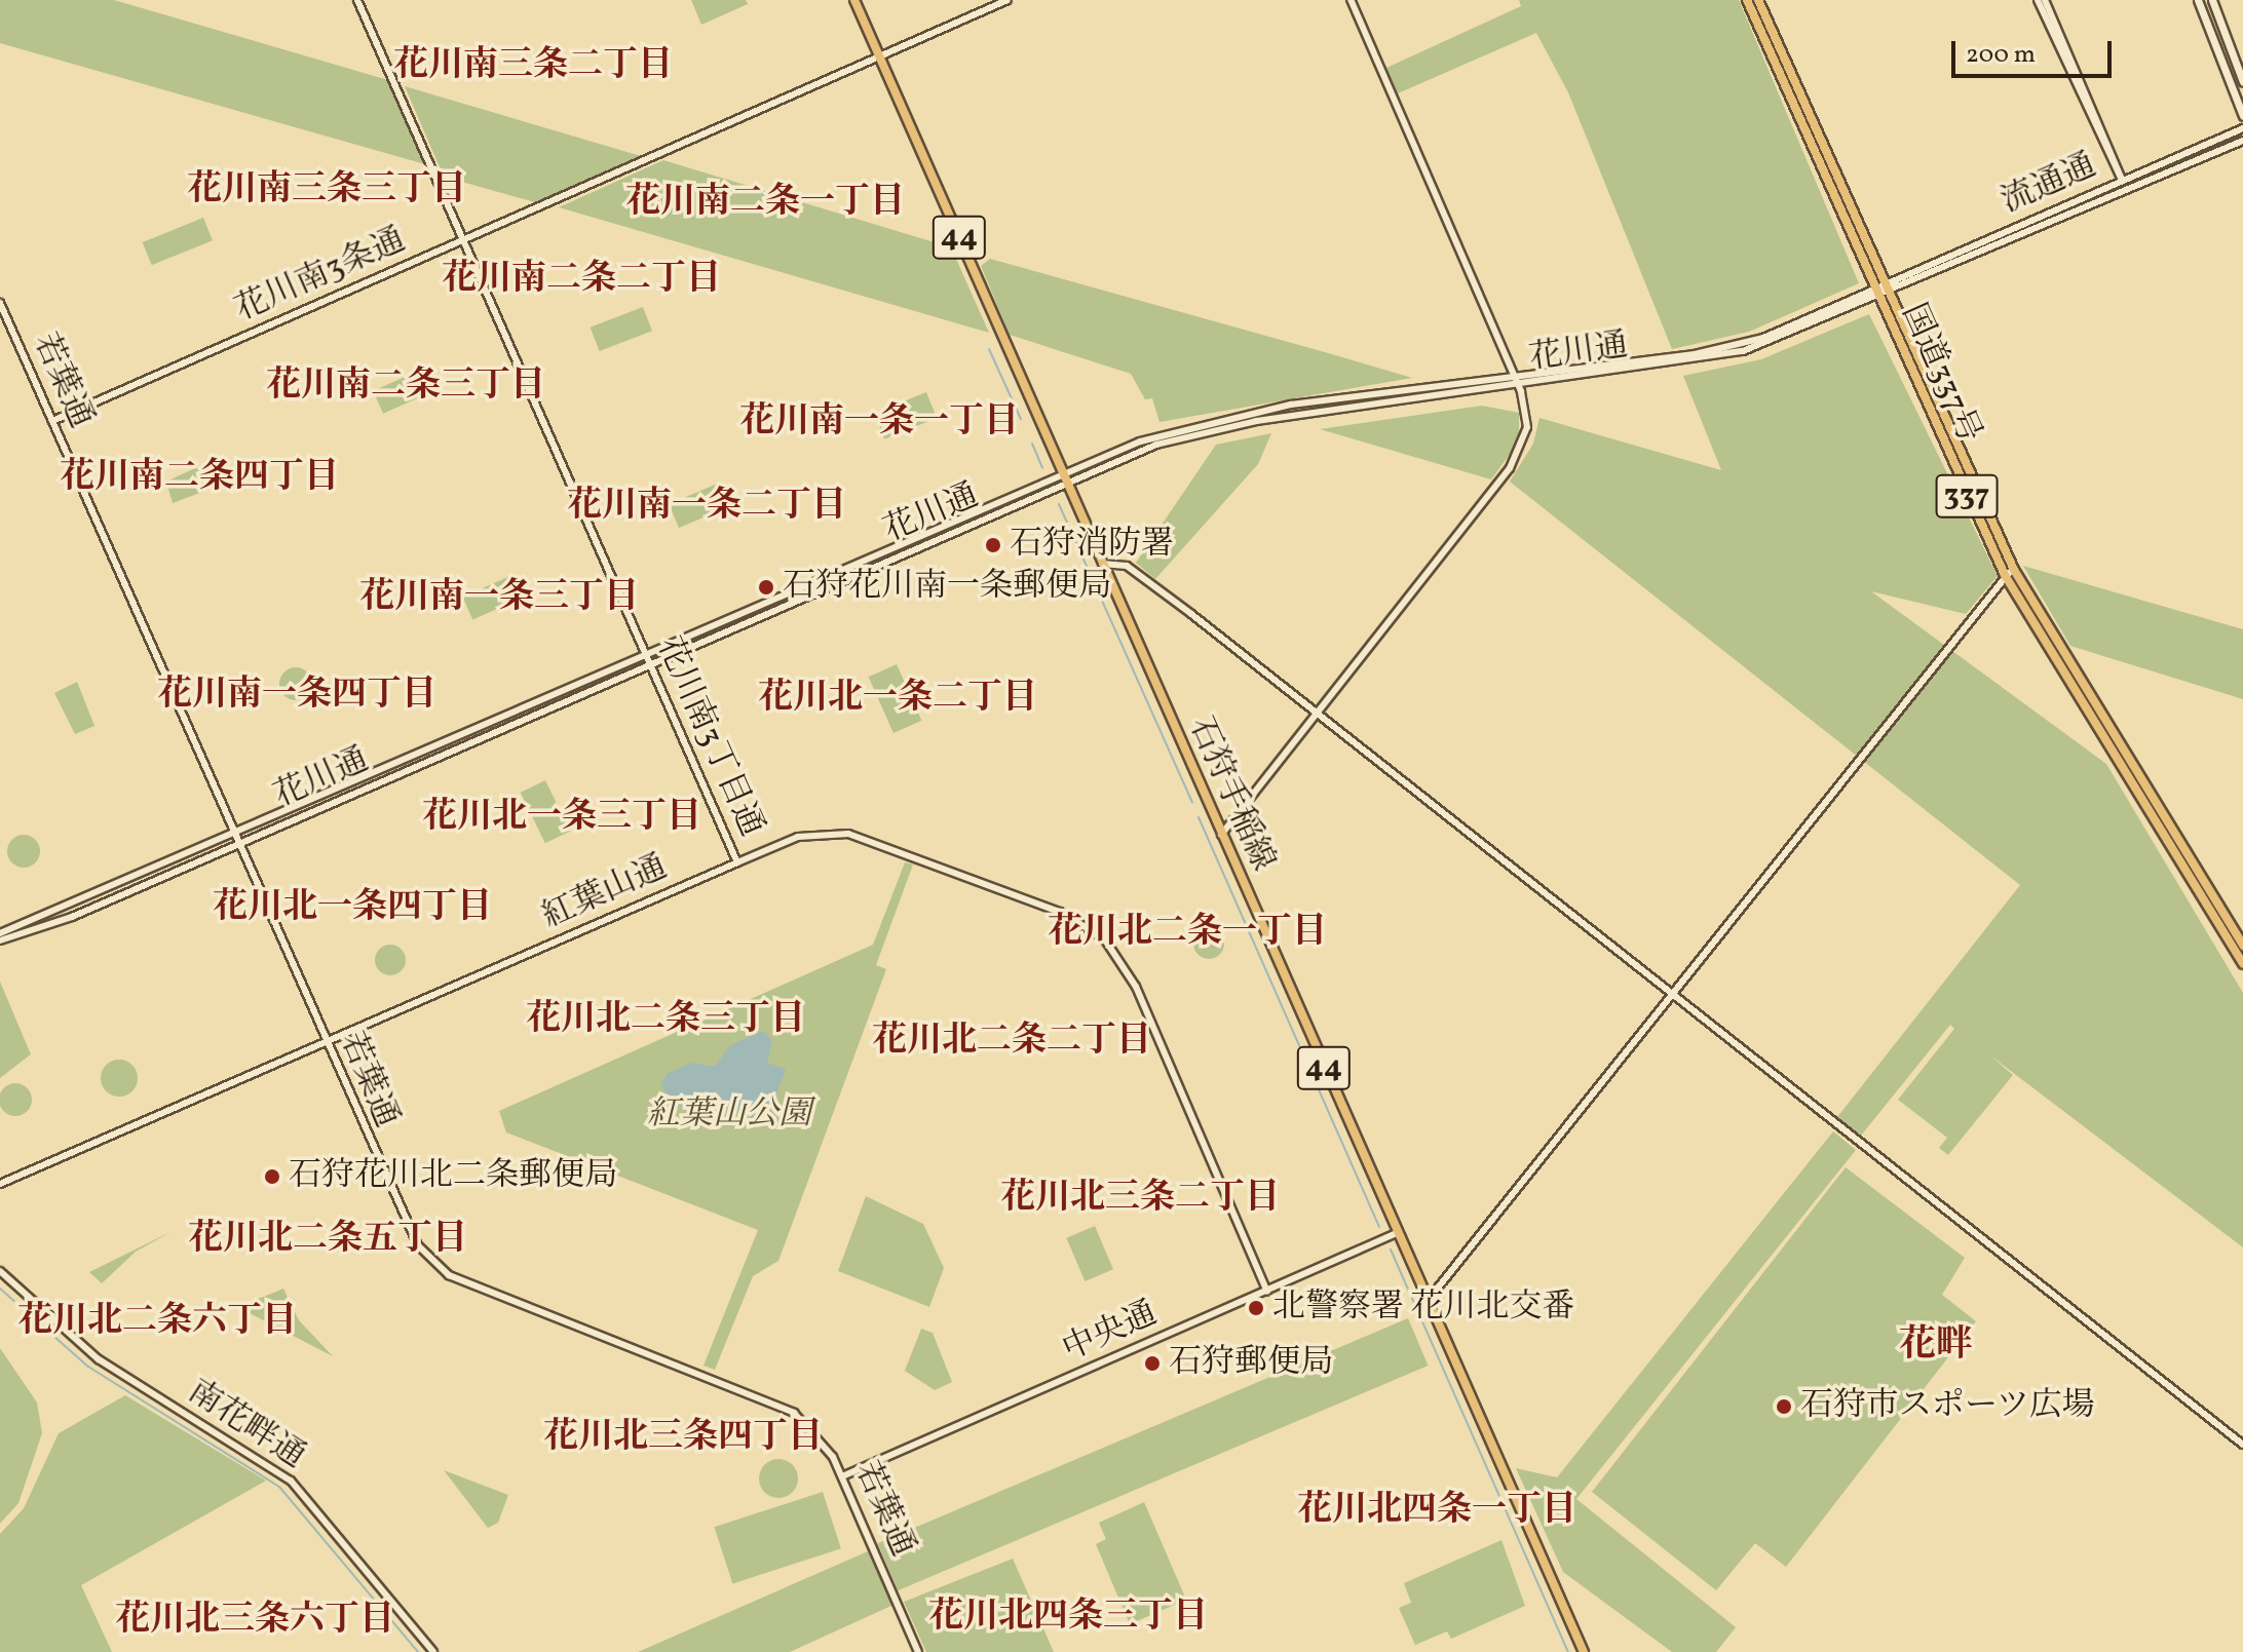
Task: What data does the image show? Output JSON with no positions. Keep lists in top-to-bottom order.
{
  "streets": {
    "main road": [
      "44",
      "国道337号",
      "337",
      "石狩手稲線"
    ],
    "street": [
      "流通通",
      "花川南3条通",
      "花川通",
      "若葉通",
      "花川南3丁目通",
      "紅葉山通",
      "中央通",
      "南花畔通"
    ]
  },
  "crossings": [
    ["流通通", "花川通"],
    ["流通通", "国道337号"],
    ["花川南3条通", "若葉通"],
    ["花川南3条通", "花川南3丁目通"],
    ["花川南3条通", "石狩手稲線"],
    ["花川通", "国道337号"],
    ["花川通", "若葉通"],
    ["花川通", "花川南3丁目通"],
    ["花川通", "石狩手稲線"],
    ["若葉通", "紅葉山通"],
    ["若葉通", "中央通"],
    ["花川南3丁目通", "紅葉山通"],
    ["石狩手稲線", "中央通"],
    ["紅葉山通", "中央通"]
  ],
  "districts": [
    "花川南三条二丁目",
    "花川南三条三丁目",
    "花川南二条一丁目",
    "花川南二条二丁目",
    "花川南二条三丁目",
    "花川南一条一丁目",
    "花川南二条四丁目",
    "花川南一条二丁目",
    "花川南一条三丁目",
    "花川南一条四丁目",
    "花川北一条二丁目",
    "花川北一条三丁目",
    "花川北一条四丁目",
    "花川北二条一丁目",
    "花川北二条三丁目",
    "花川北二条二丁目",
    "花川北三条二丁目",
    "花川北二条五丁目",
    "花川北二条六丁目",
    "花畔",
    "花川北三条四丁目",
    "花川北四条一丁目",
    "花川北四条三丁目",
    "花川北三条六丁目"
  ],
  "parks": ["紅葉山公園"],
  "places": [
    "石狩消防署",
    "石狩花川南一条郵便局",
    "石狩花川北二条郵便局",
    "北警察署 花川北交番",
    "石狩郵便局",
    "石狩市スポーツ広場"
  ],
  "scale_bar": "200 m"
}
